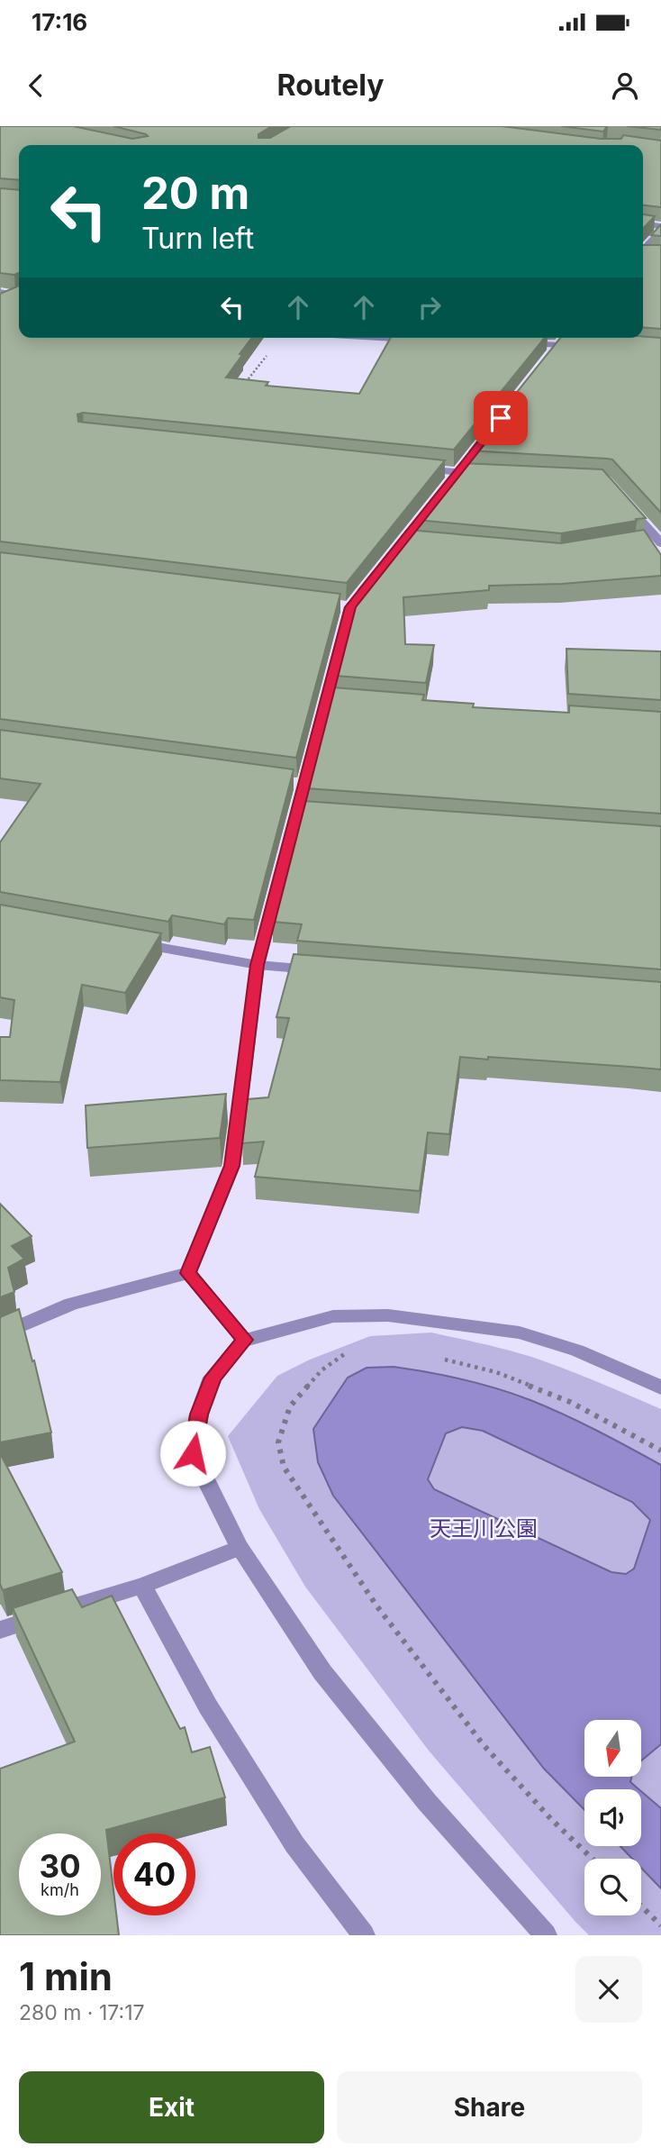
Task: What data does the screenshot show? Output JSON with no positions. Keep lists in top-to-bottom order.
{
  "parks": ["天王川公園"],
  "north": "bottom",
  "page": {
    "status": "17:16",
    "header": "Routely",
    "turn": ["20 m", "Turn left"],
    "speed": "30 km/h",
    "limit": "40",
    "heading": ["1 min", "280 m · 17:17"],
    "buttons": ["Exit", "Share"]
  }
}
